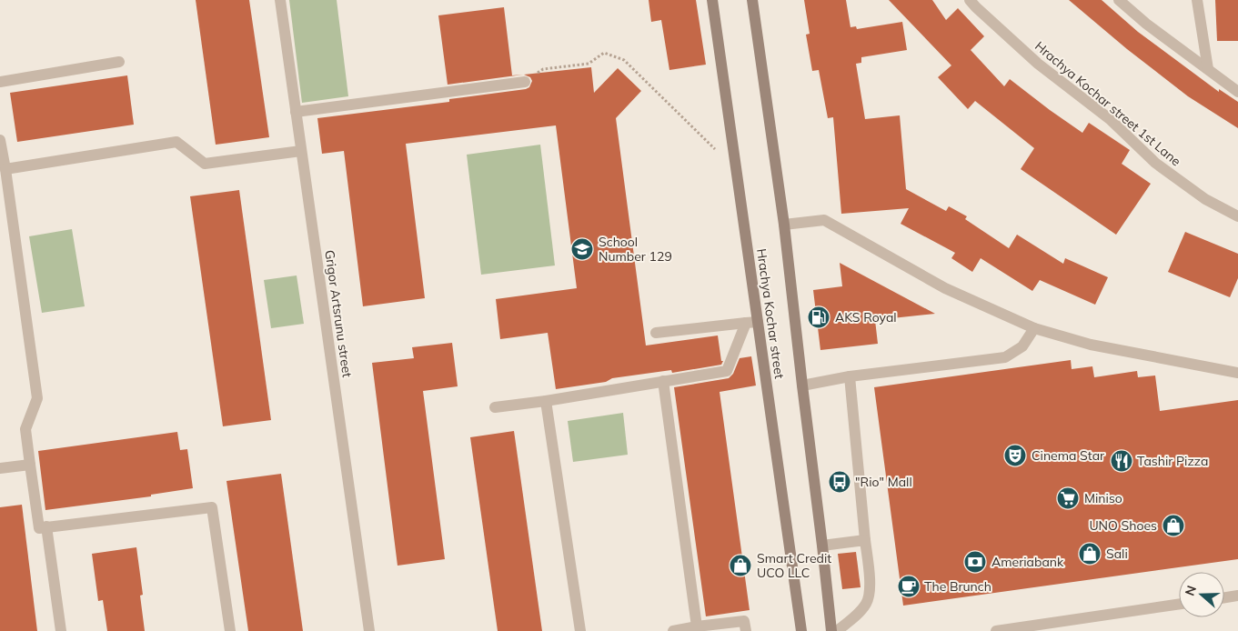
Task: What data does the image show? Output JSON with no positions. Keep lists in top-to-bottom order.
{
  "streets": {
    "main road": ["Hrachya Kochar street"],
    "street": ["Hrachya Kochar street 1st Lane", "Grigor Artsrunu street"]
  },
  "places": {
    "school or university": ["School Number 129"],
    "fuel station": ["AKS Royal"],
    "theatre": ["Cinema Star"],
    "restaurant": ["Tashir Pizza"],
    "bus stop": ["\"Rio\" Mall"],
    "supermarket": ["Miniso"],
    "shop": ["UNO Shoes", "Sali", "Smart Credit UCO LLC"],
    "bank": ["Ameriabank"],
    "cafe": ["The Brunch"]
  },
  "north": "left"
}
